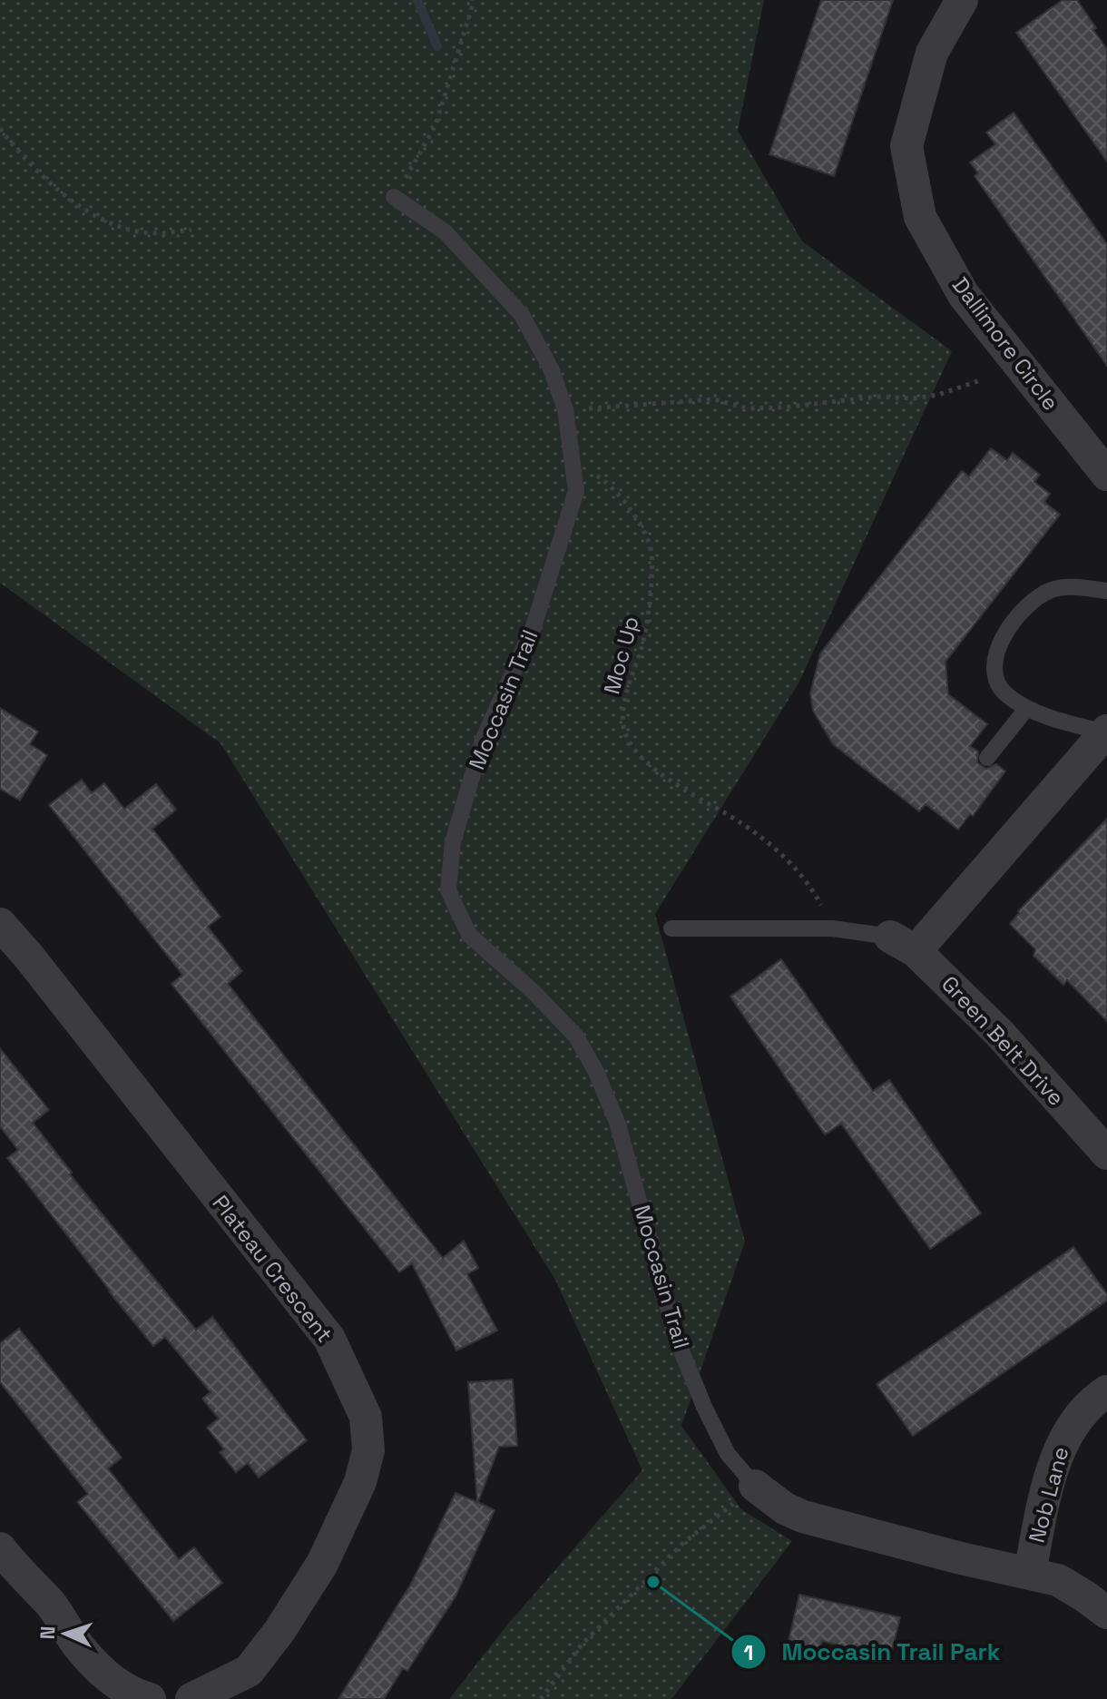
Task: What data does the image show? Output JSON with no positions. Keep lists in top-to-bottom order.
{
  "streets": {
    "street": [
      "Dallimore Circle",
      "Moccasin Trail",
      "Green Belt Drive",
      "Plateau Crescent",
      "Nob Lane"
    ],
    "path": ["Moc Up"]
  },
  "crossings": [
    ["Moc Up", "Moccasin Trail"],
    ["Moccasin Trail", "Nob Lane"]
  ],
  "places": ["Moccasin Trail Park"],
  "north": "left"
}
